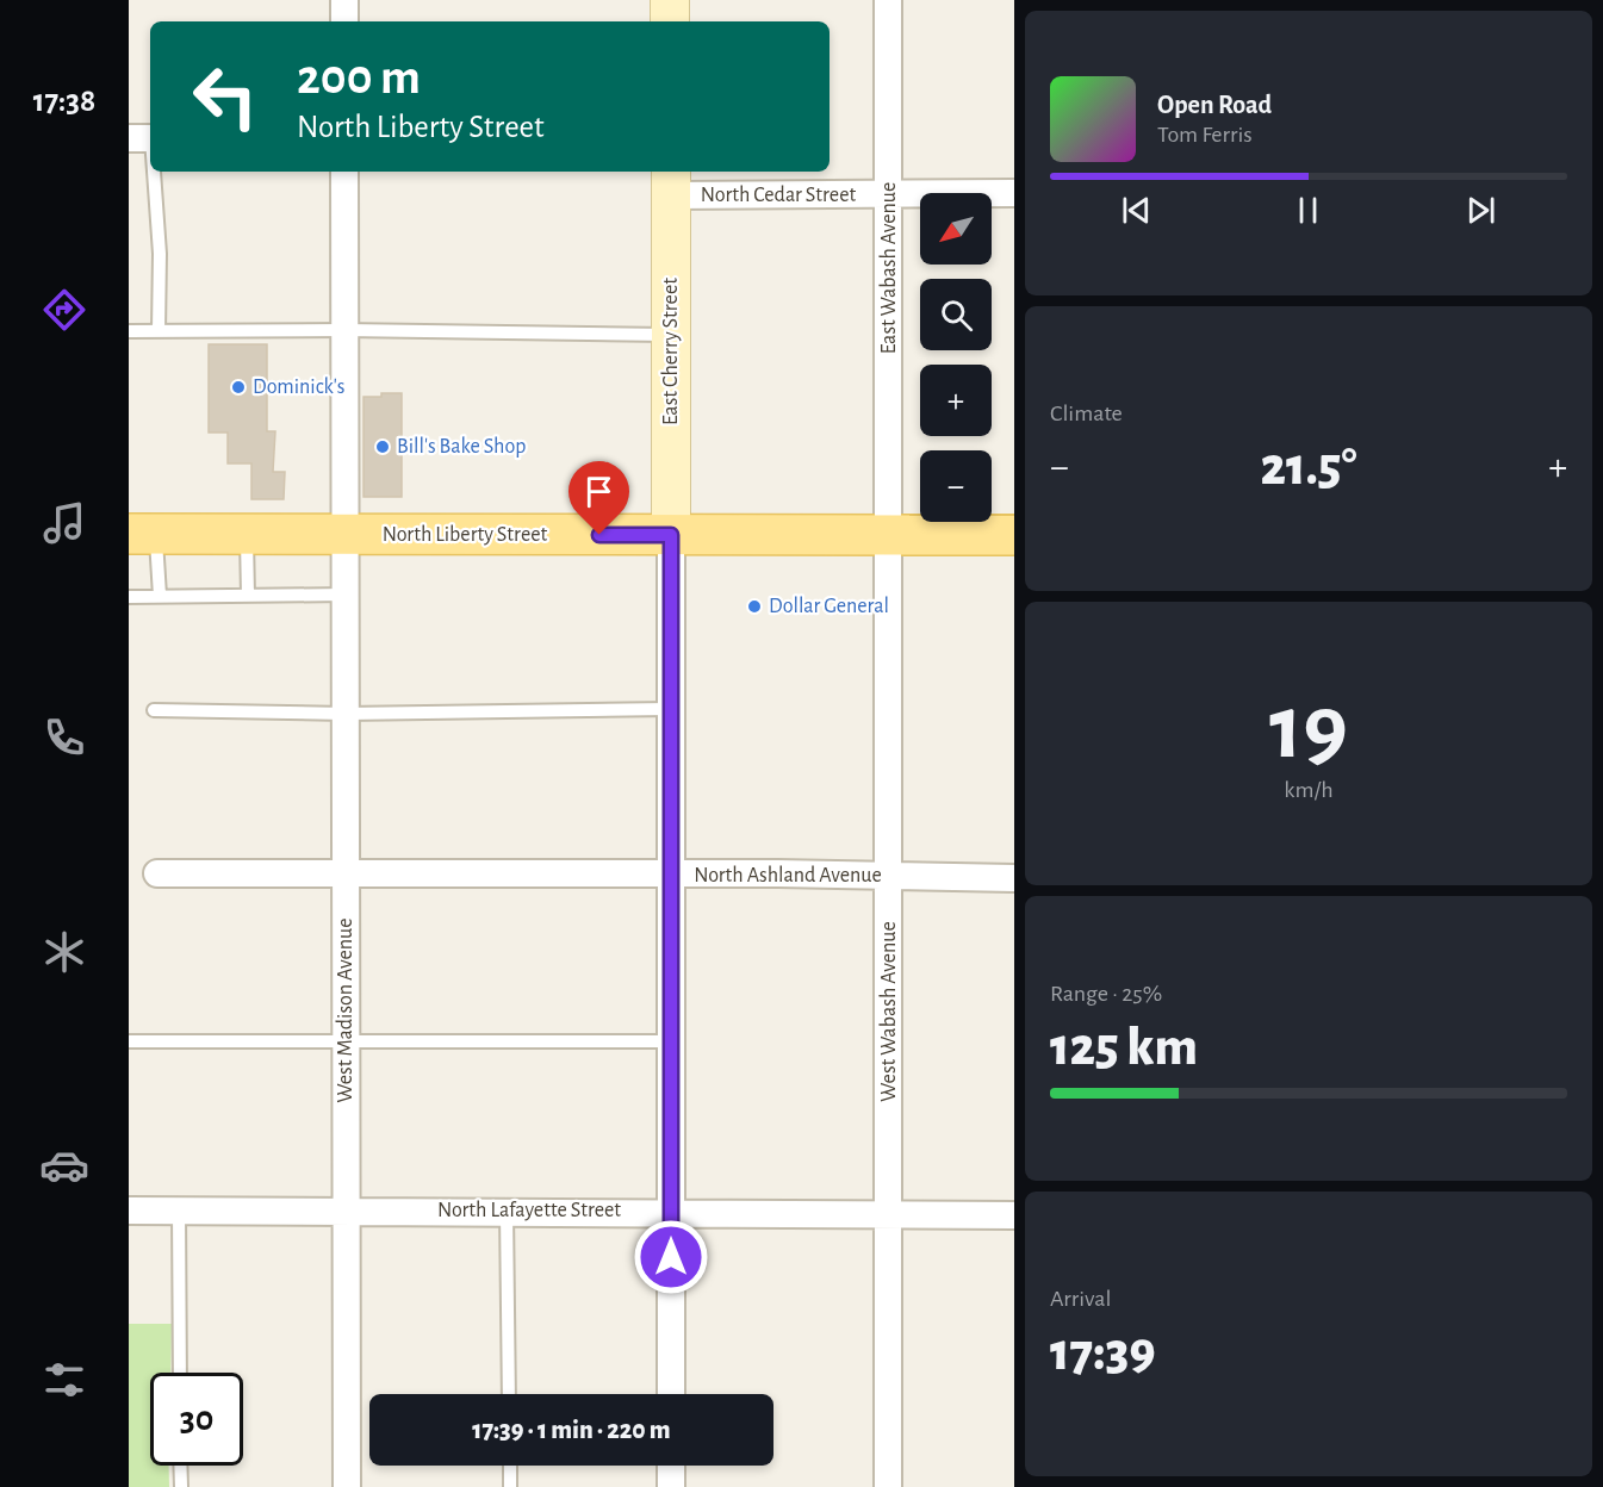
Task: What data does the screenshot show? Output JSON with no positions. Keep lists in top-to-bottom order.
{
  "streets": {
    "main road": ["North Liberty Street"],
    "street": [
      "North Cedar Street",
      "East Wabash Avenue",
      "East Cherry Street",
      "North Ashland Avenue",
      "West Madison Avenue",
      "West Wabash Avenue",
      "North Lafayette Street"
    ]
  },
  "crossings": [
    ["North Cedar Street", "East Wabash Avenue"],
    ["North Cedar Street", "East Cherry Street"],
    ["East Wabash Avenue", "North Liberty Street"],
    ["East Wabash Avenue", "West Wabash Avenue"],
    ["East Cherry Street", "North Liberty Street"],
    ["North Liberty Street", "West Madison Avenue"],
    ["North Liberty Street", "West Wabash Avenue"],
    ["North Ashland Avenue", "West Madison Avenue"],
    ["North Ashland Avenue", "West Wabash Avenue"],
    ["West Madison Avenue", "North Lafayette Street"],
    ["West Wabash Avenue", "North Lafayette Street"]
  ],
  "places": ["Dominick's", "Bill's Bake Shop", "Dollar General"],
  "north": "bottom left",
  "page": {
    "tabs": "17:38",
    "turn": ["200 m", "North Liberty Street"],
    "song": ["Open Road", "Tom Ferris"],
    "map_buttons": ["+", "−"],
    "tile": [
      "Climate",
      ["19", "km/h"],
      ["Range · 25%", "125 km"],
      ["Arrival", "17:39"]
    ],
    "heat": ["−", "21.5°", "+"],
    "limit": "30",
    "trip": "17:39 · 1 min · 220 m"
  }
}
